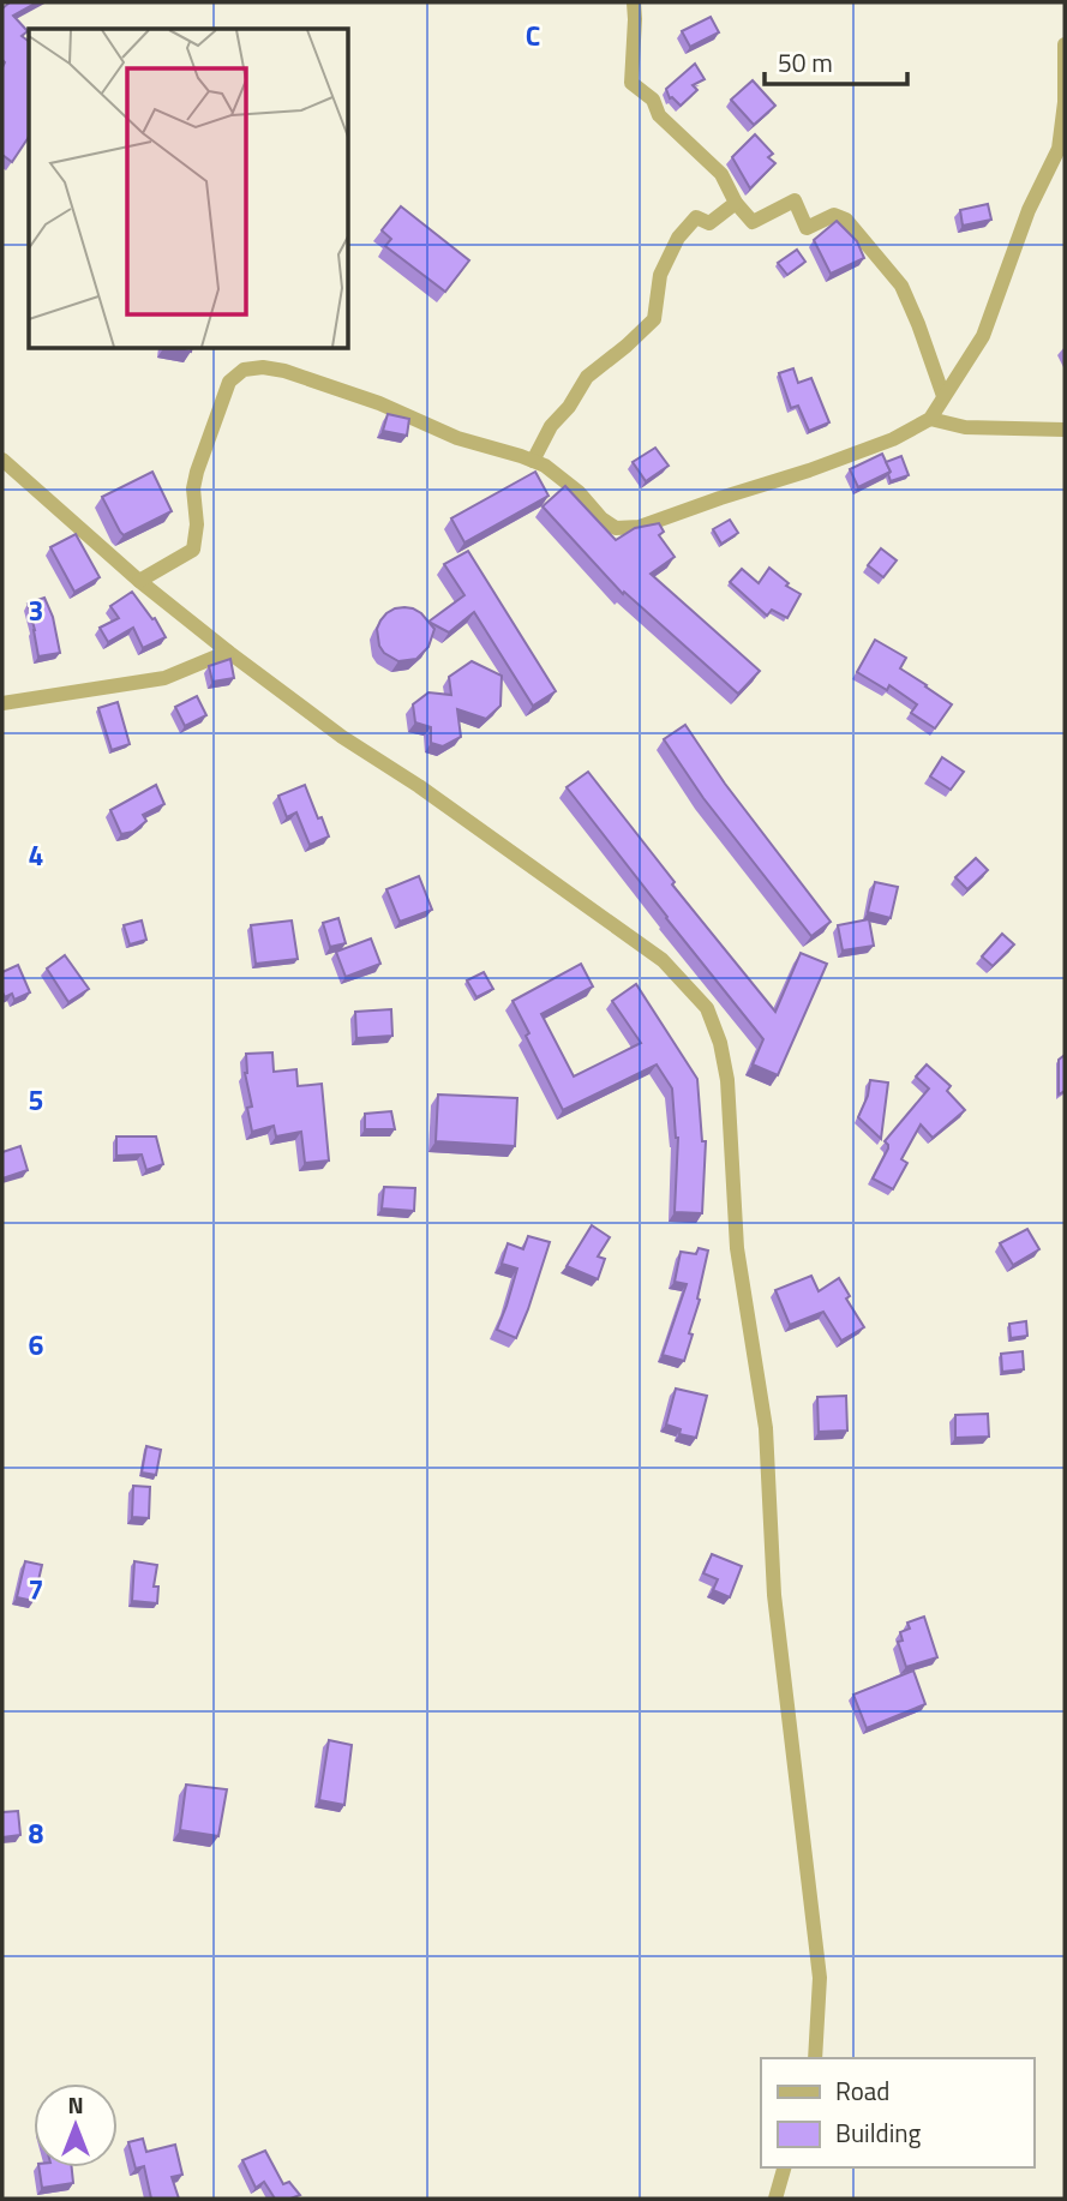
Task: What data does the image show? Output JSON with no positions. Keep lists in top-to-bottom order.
{
  "legend": ["Road", "Building"],
  "scale_bar": "50 m",
  "north": "top",
  "grid": {
    "columns": ["C"],
    "rows": [
      "3",
      "4",
      "5",
      "6",
      "7",
      "8"
    ]
  }
}
